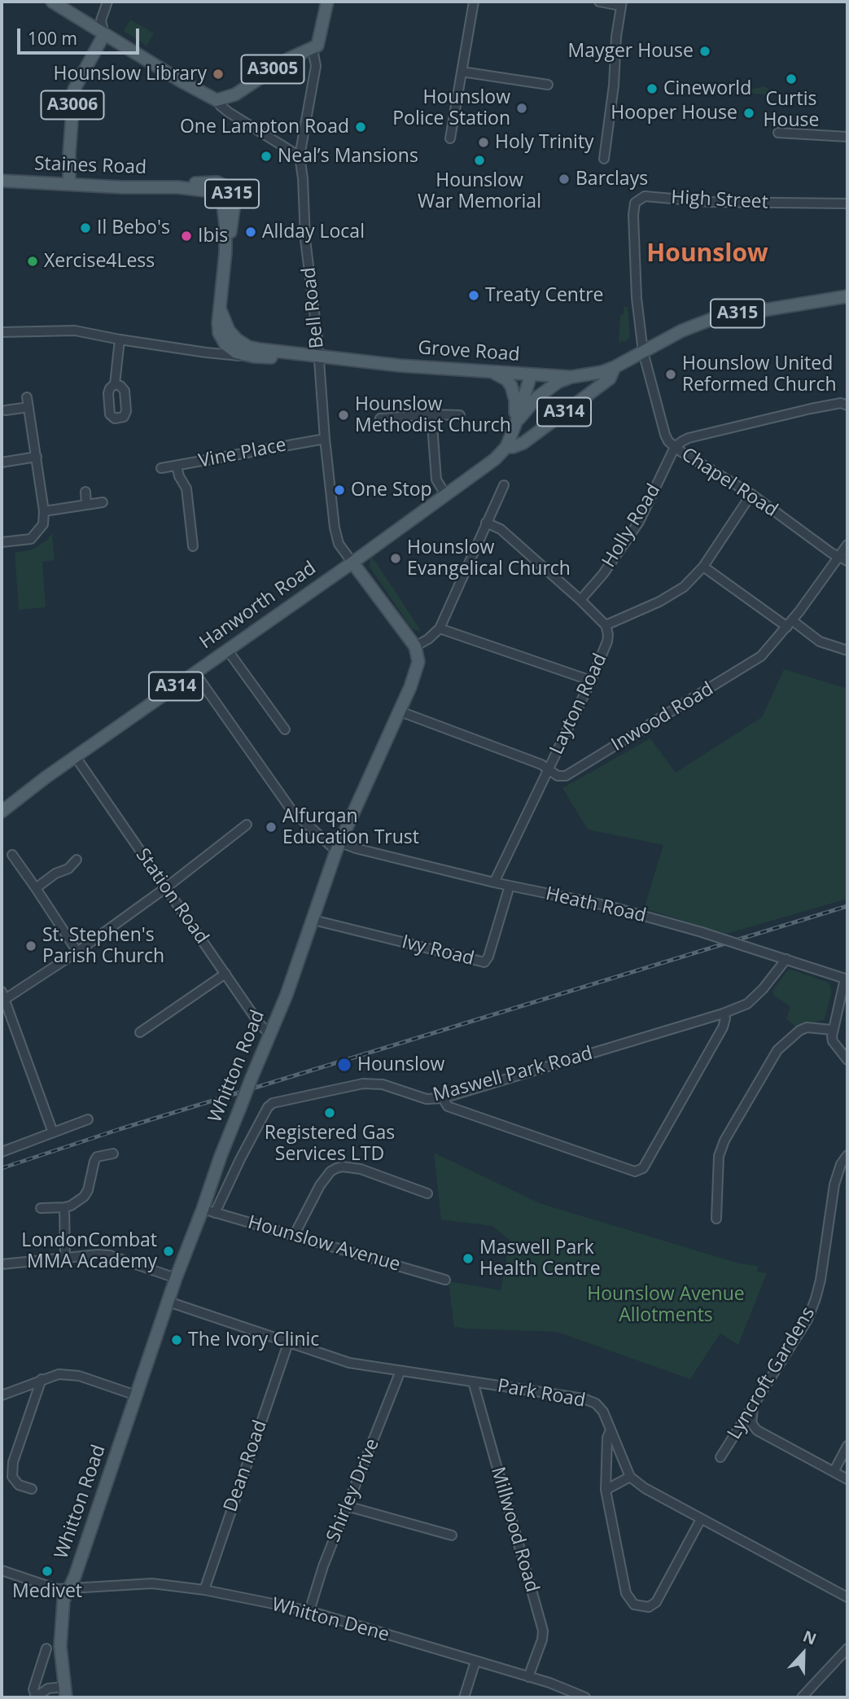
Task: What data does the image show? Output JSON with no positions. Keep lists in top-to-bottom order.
{
  "streets": {
    "main road": [
      "A3005",
      "A3006",
      "Staines Road",
      "A315",
      "Grove Road",
      "A314",
      "Hanworth Road",
      "Whitton Road"
    ],
    "street": [
      "High Street",
      "Bell Road",
      "Vine Place",
      "Chapel Road",
      "Holly Road",
      "Layton Road",
      "Inwood Road",
      "Station Road",
      "Heath Road",
      "Ivy Road",
      "Maswell Park Road",
      "Hounslow Avenue",
      "Lyncroft Gardens",
      "Park Road",
      "Dean Road",
      "Shirley Drive",
      "Millwood Road",
      "Whitton Dene"
    ]
  },
  "crossings": [
    ["A3005", "Bell Road"],
    ["A3006", "Staines Road"],
    ["Staines Road", "A315"],
    ["A315", "Bell Road"],
    ["A315", "Grove Road"],
    ["High Street", "Chapel Road"],
    ["High Street", "Hanworth Road"],
    ["Bell Road", "Grove Road"],
    ["Bell Road", "Vine Place"],
    ["Bell Road", "Hanworth Road"],
    ["Grove Road", "Hanworth Road"],
    ["Chapel Road", "Holly Road"],
    ["Chapel Road", "Hanworth Road"],
    ["Chapel Road", "Inwood Road"],
    ["Hanworth Road", "Station Road"],
    ["Layton Road", "Inwood Road"],
    ["Station Road", "Whitton Road"],
    ["Heath Road", "Ivy Road"],
    ["Heath Road", "Whitton Road"],
    ["Heath Road", "Maswell Park Road"],
    ["Ivy Road", "Whitton Road"],
    ["Whitton Road", "Hounslow Avenue"],
    ["Whitton Road", "Park Road"],
    ["Whitton Road", "Whitton Dene"],
    ["Maswell Park Road", "Hounslow Avenue"],
    ["Park Road", "Dean Road"],
    ["Park Road", "Shirley Drive"],
    ["Park Road", "Millwood Road"],
    ["Dean Road", "Whitton Dene"],
    ["Shirley Drive", "Whitton Dene"],
    ["Millwood Road", "Whitton Dene"]
  ],
  "districts": ["Hounslow"],
  "parks": ["Hounslow Avenue Allotments"],
  "places": [
    "Mayger House",
    "Hounslow Library",
    "Curtis House",
    "Cineworld",
    "Hounslow Police Station",
    "Hooper House",
    "One Lampton Road",
    "Holy Trinity",
    "Neal’s Mansions",
    "Hounslow War Memorial",
    "Barclays",
    "Il Bebo's",
    "Allday Local",
    "Ibis",
    "Xercise4Less",
    "Treaty Centre",
    "Hounslow United Reformed Church",
    "Hounslow Methodist Church",
    "One Stop",
    "Hounslow Evangelical Church",
    "Alfurqan Education Trust",
    "St. Stephen's Parish Church",
    "Hounslow",
    "Registered Gas Services LTD",
    "LondonCombat MMA Academy",
    "Maswell Park Health Centre",
    "The Ivory Clinic",
    "Medivet"
  ],
  "scale_bar": "100 m",
  "north": "top"
}
